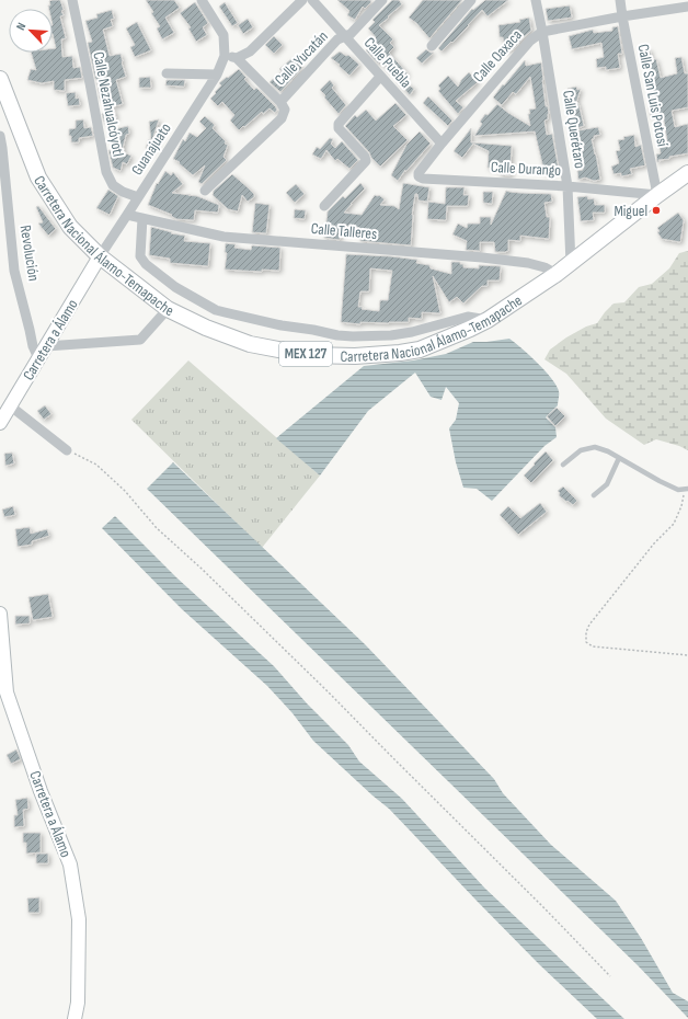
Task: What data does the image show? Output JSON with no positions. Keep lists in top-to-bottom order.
{
  "streets": {
    "main road": ["Carretera Nacional Álamo-Temapache", "Carretera a Álamo", "MEX 127"],
    "street": [
      "Calle Oaxaca",
      "Calle Yucatán",
      "Calle Puebla",
      "Calle San Luis Potosí",
      "Calle Nezahualcóyotl",
      "Calle Querétaro",
      "Guanajuato",
      "Calle Durango",
      "Calle Talleres",
      "Revolución"
    ]
  },
  "crossings": [
    ["Calle Oaxaca", "Calle Puebla"],
    ["Calle Oaxaca", "Calle San Luis Potosí"],
    ["Calle Oaxaca", "Calle Querétaro"],
    ["Calle Oaxaca", "Calle Durango"],
    ["Calle Yucatán", "Calle Puebla"],
    ["Calle San Luis Potosí", "Calle Durango"],
    ["Calle San Luis Potosí", "Carretera Nacional Álamo-Temapache"],
    ["Calle Nezahualcóyotl", "Guanajuato"],
    ["Calle Querétaro", "Calle Durango"],
    ["Calle Querétaro", "Carretera Nacional Álamo-Temapache"],
    ["Guanajuato", "Calle Talleres"],
    ["Guanajuato", "Carretera Nacional Álamo-Temapache"],
    ["Guanajuato", "Carretera a Álamo"],
    ["Calle Durango", "Carretera Nacional Álamo-Temapache"],
    ["Calle Talleres", "Carretera Nacional Álamo-Temapache"],
    ["Carretera Nacional Álamo-Temapache", "Carretera a Álamo"],
    ["Revolución", "Carretera a Álamo"]
  ],
  "places": ["Miguel"],
  "north": "top left"
}
